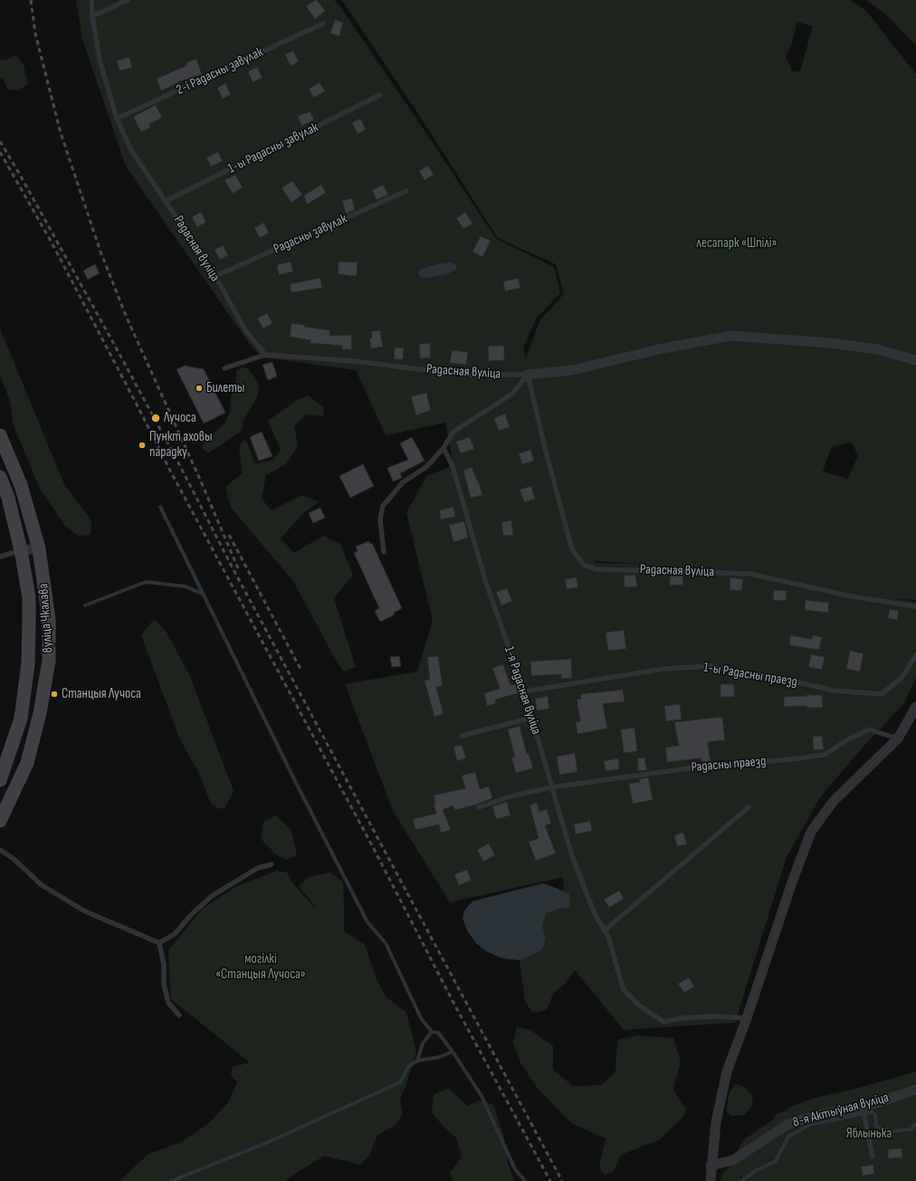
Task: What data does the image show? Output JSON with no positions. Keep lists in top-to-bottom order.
{
  "streets": {
    "main road": ["вуліца Чкалава"],
    "street": ["8-я Актыўная вуліца"],
    "lane": [
      "2-і Радасны завулак",
      "1-ы Радасны завулак",
      "Радасны завулак",
      "Радасная вуліца",
      "1-ы Радасны праезд",
      "1-я Радасная вуліца",
      "Радасны праезд"
    ]
  },
  "crossings": [
    ["2-і Радасны завулак", "Радасная вуліца"],
    ["1-ы Радасны завулак", "Радасная вуліца"],
    ["Радасны завулак", "Радасная вуліца"],
    ["1-ы Радасны праезд", "1-я Радасная вуліца"],
    ["1-я Радасная вуліца", "Радасны праезд"]
  ],
  "parks": ["лесапарк «Шпілі»", "могілкі «Станцыя Лучоса»", "Яблынька"],
  "places": [
    "Билеты",
    "Лучоса",
    "Пункт аховы парадку",
    "Станцыя Лучоса"
  ]
}
